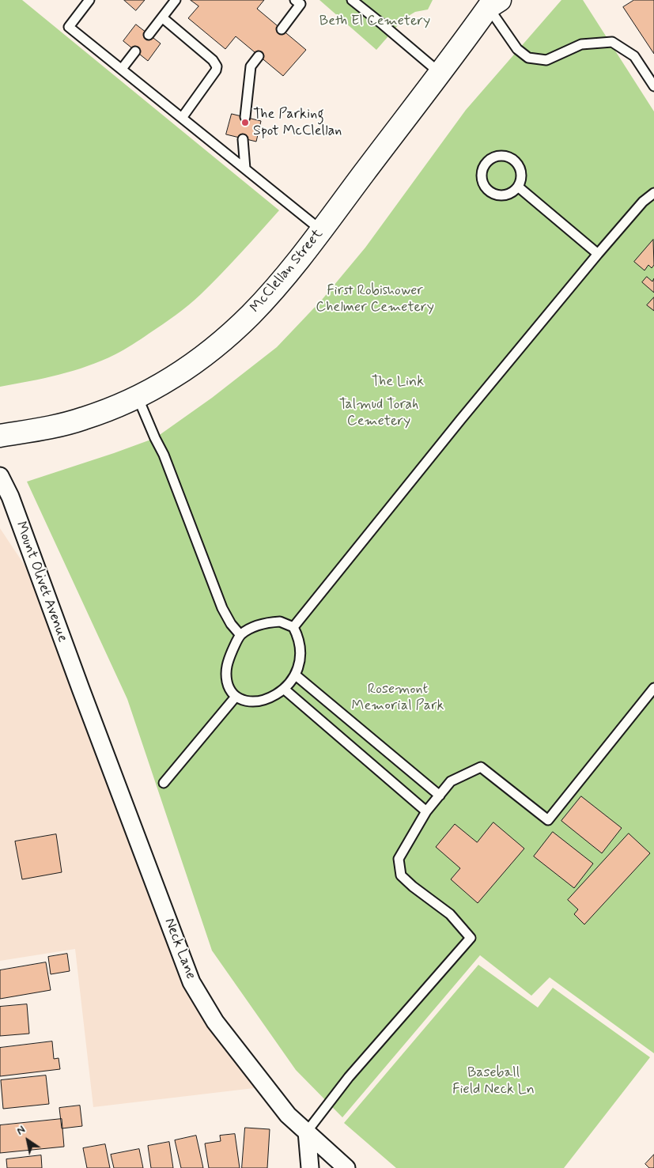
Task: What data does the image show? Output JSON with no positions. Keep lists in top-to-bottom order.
{
  "streets": {
    "main road": ["McClellan Street"],
    "street": ["Mount Olivet Avenue", "Neck Lane"]
  },
  "crossings": [
    ["Mount Olivet Avenue", "Neck Lane"]
  ],
  "parks": [
    "Beth El Cemetery",
    "First Robishower Chelmer Cemetery",
    "The Link",
    "Talmud Torah Cemetery",
    "Rosemont Memorial Park",
    "Baseball Field Neck Ln"
  ],
  "places": ["The Parking Spot McClellan"],
  "north": "top left"
}
